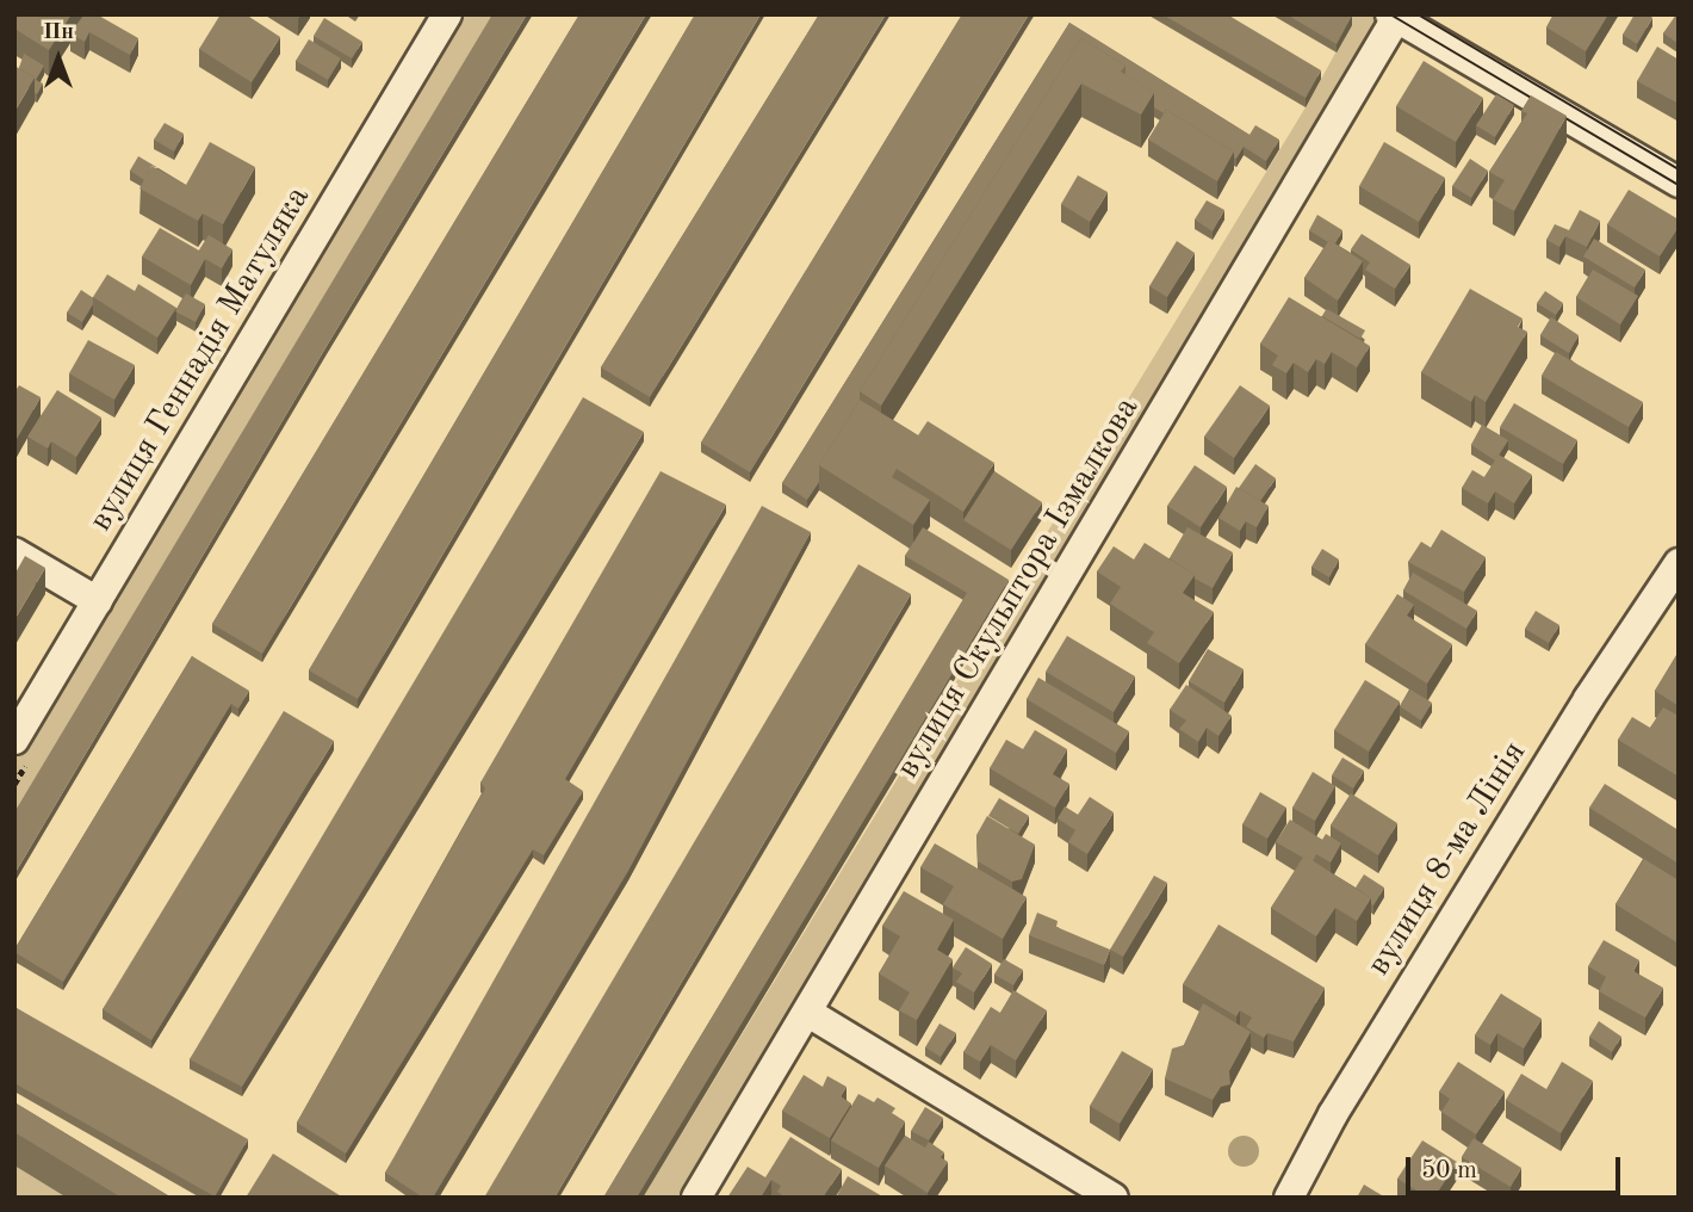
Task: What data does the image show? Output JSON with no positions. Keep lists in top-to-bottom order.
{
  "streets": {
    "street": ["вулиця Геннадія Матуляка", "вулиця Скульптора Ізмалкова", "вулиця 8-ма Лінія"]
  },
  "scale_bar": "50 m",
  "north": "top"
}
